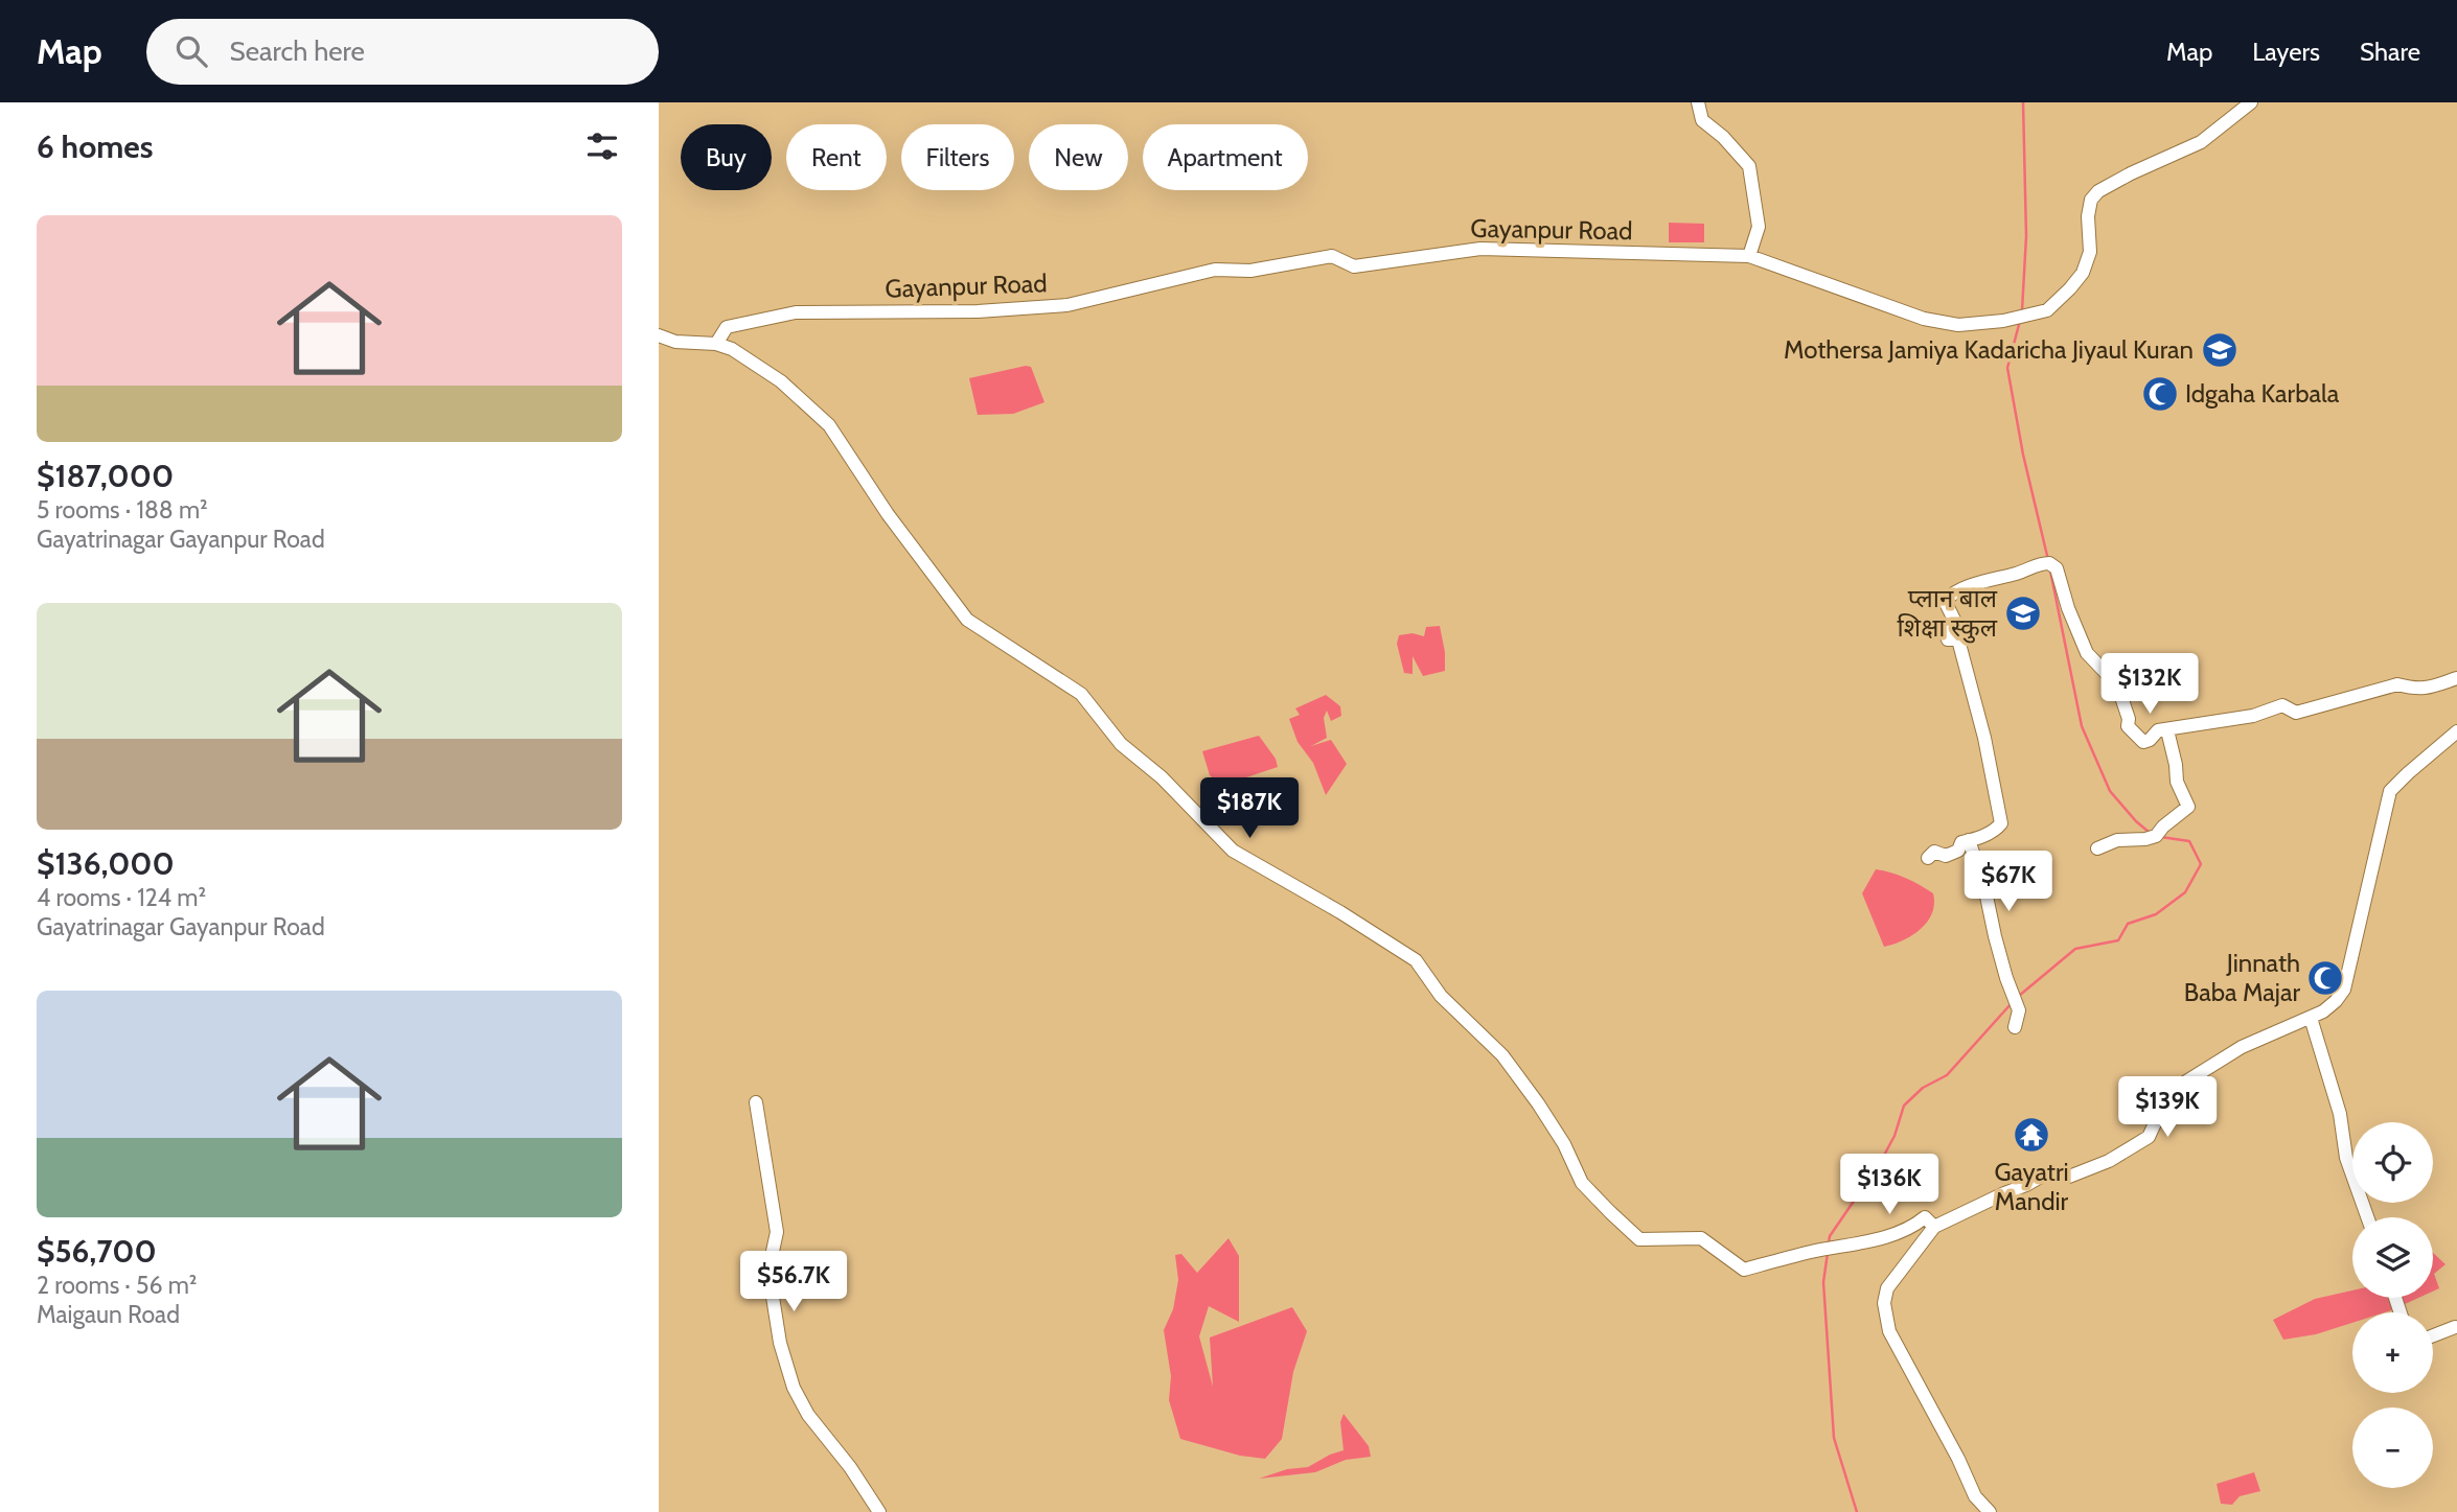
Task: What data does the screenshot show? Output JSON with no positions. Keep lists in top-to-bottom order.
{
  "streets": {
    "street": ["Gayanpur Road"]
  },
  "places": {
    "school or university": ["Mothersa Jamiya Kadaricha Jiyaul Kuran", "प्लान बाल शिक्षा स्कुल"],
    "mosque": ["Idgaha Karbala", "Jinnath Baba Majar"],
    "temple": ["Gayatri Mandir"]
  },
  "page": {
    "header": "Map",
    "search": "Search here",
    "nav": ["Map", "Layers", "Share"],
    "heading": "6 homes",
    "chip": [
      "Buy",
      "Rent",
      "Filters",
      "New",
      "Apartment"
    ],
    "list": [
      {
        "name": "$187,000",
        "note": "5 rooms · 188 m² · Gayatrinagar Gayanpur Road"
      },
      {
        "name": "$136,000",
        "note": "4 rooms · 124 m² · Gayatrinagar Gayanpur Road"
      },
      {
        "name": "$56,700",
        "note": "2 rooms · 56 m² · Maigaun Road"
      }
    ],
    "price": [
      "$132K",
      "$187K",
      "$67K",
      "$139K",
      "$136K",
      "$56.7K"
    ],
    "map_buttons": ["+", "−"]
  }
}
